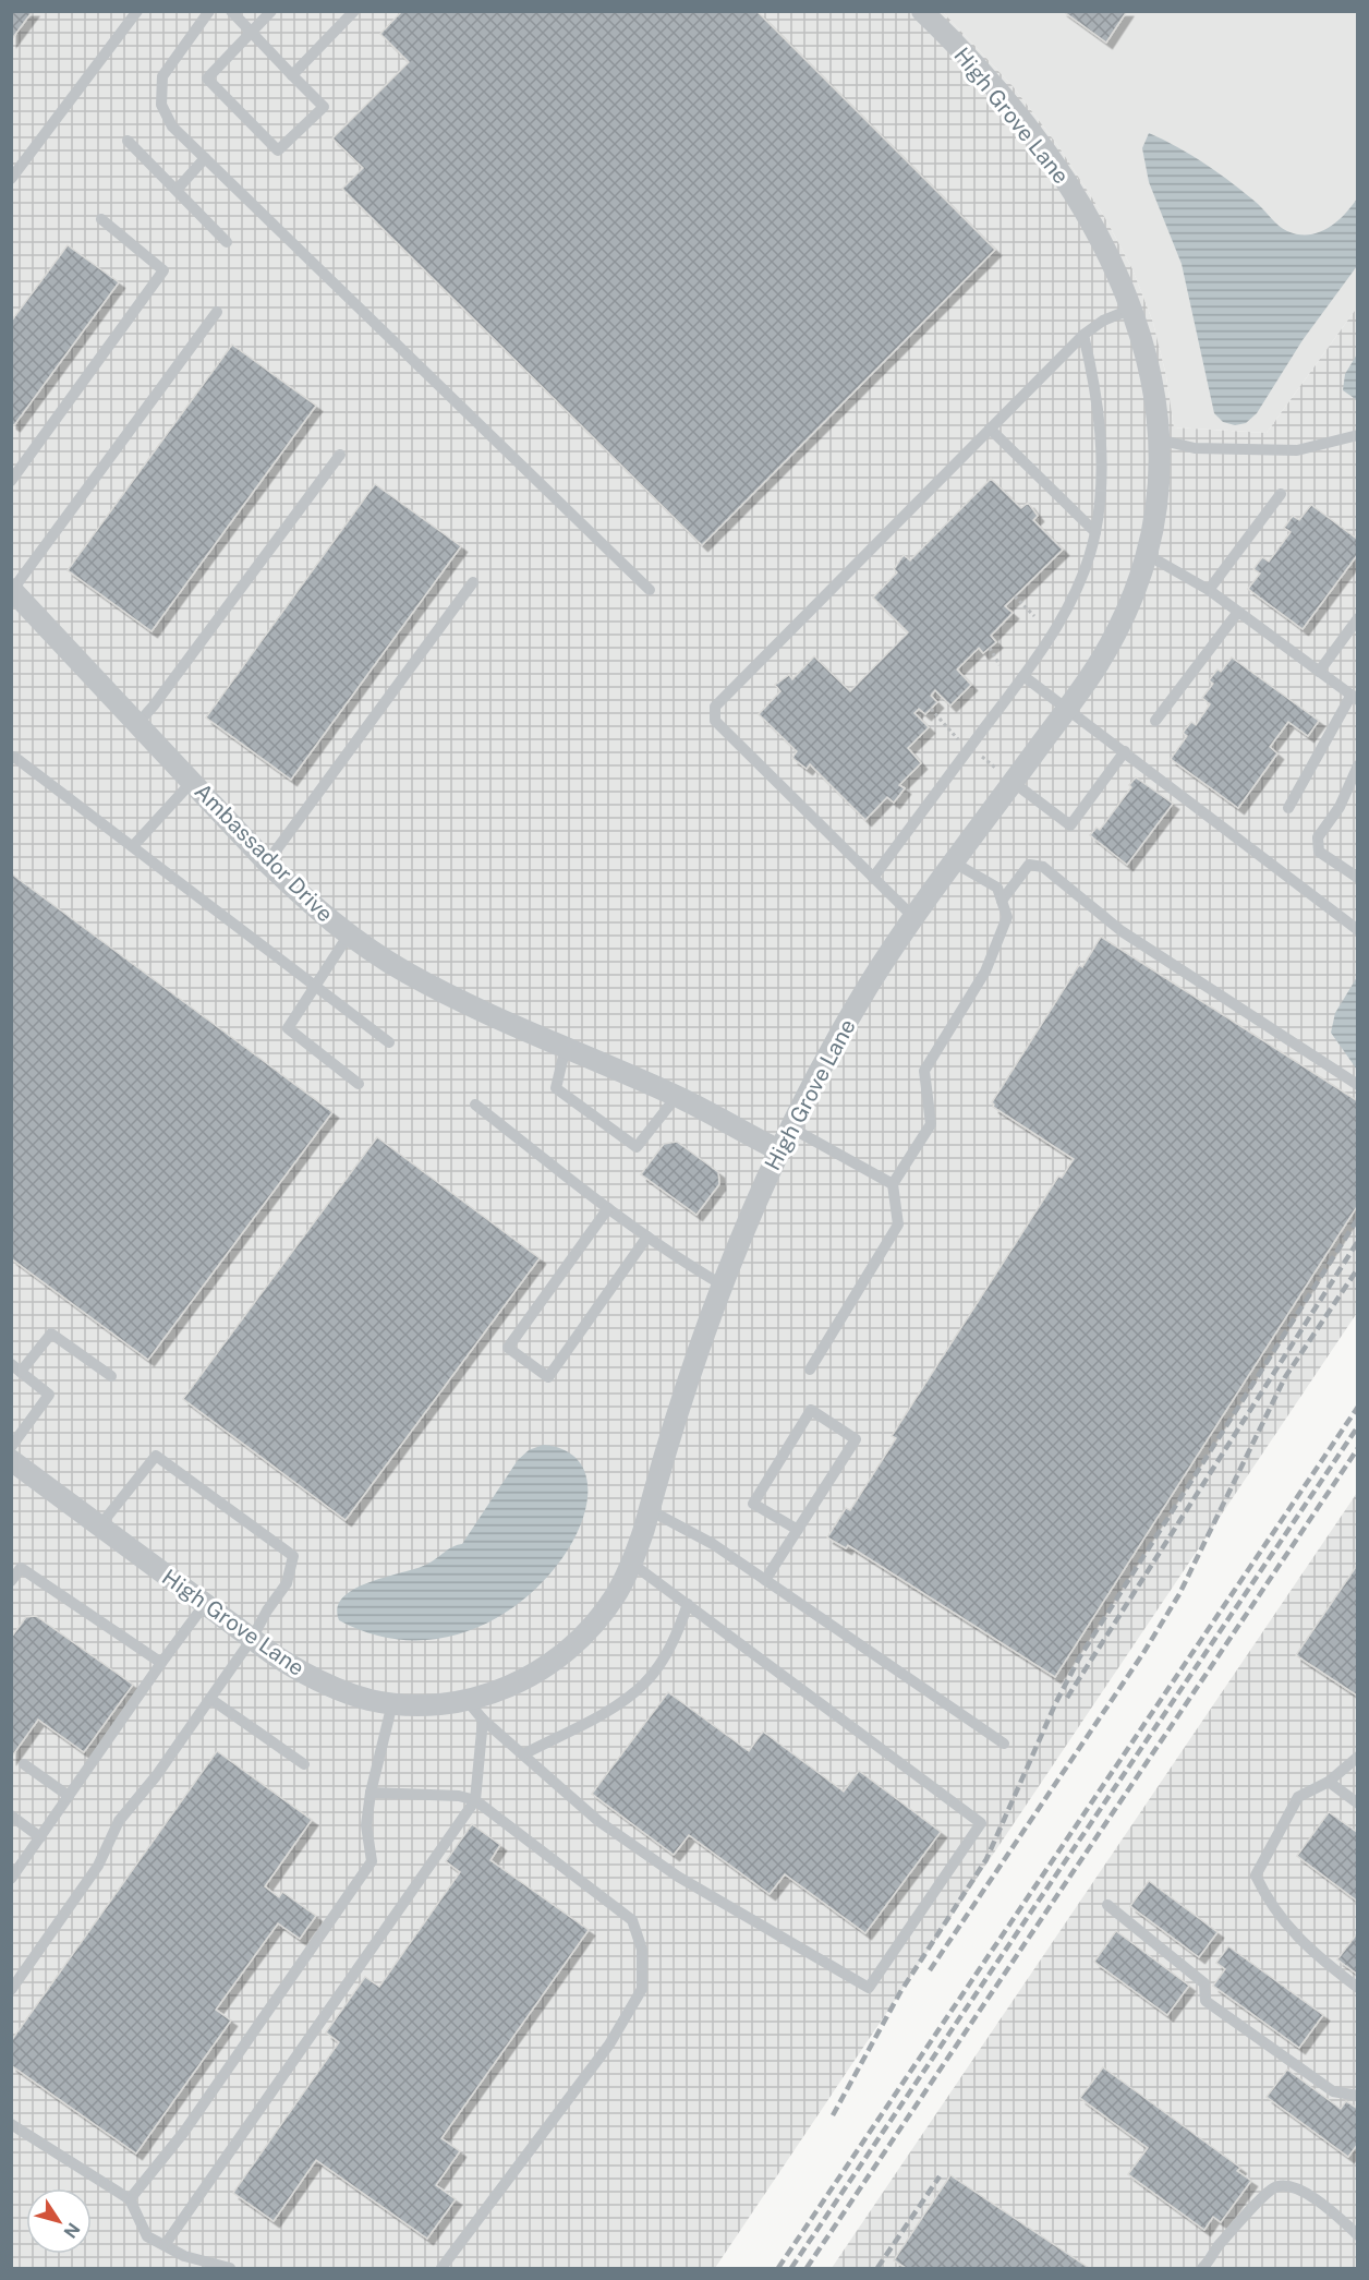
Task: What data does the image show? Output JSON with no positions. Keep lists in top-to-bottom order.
{
  "streets": {
    "street": ["High Grove Lane", "Ambassador Drive"]
  },
  "crossings": [
    ["High Grove Lane", "Ambassador Drive"]
  ],
  "north": "bottom right"
}
